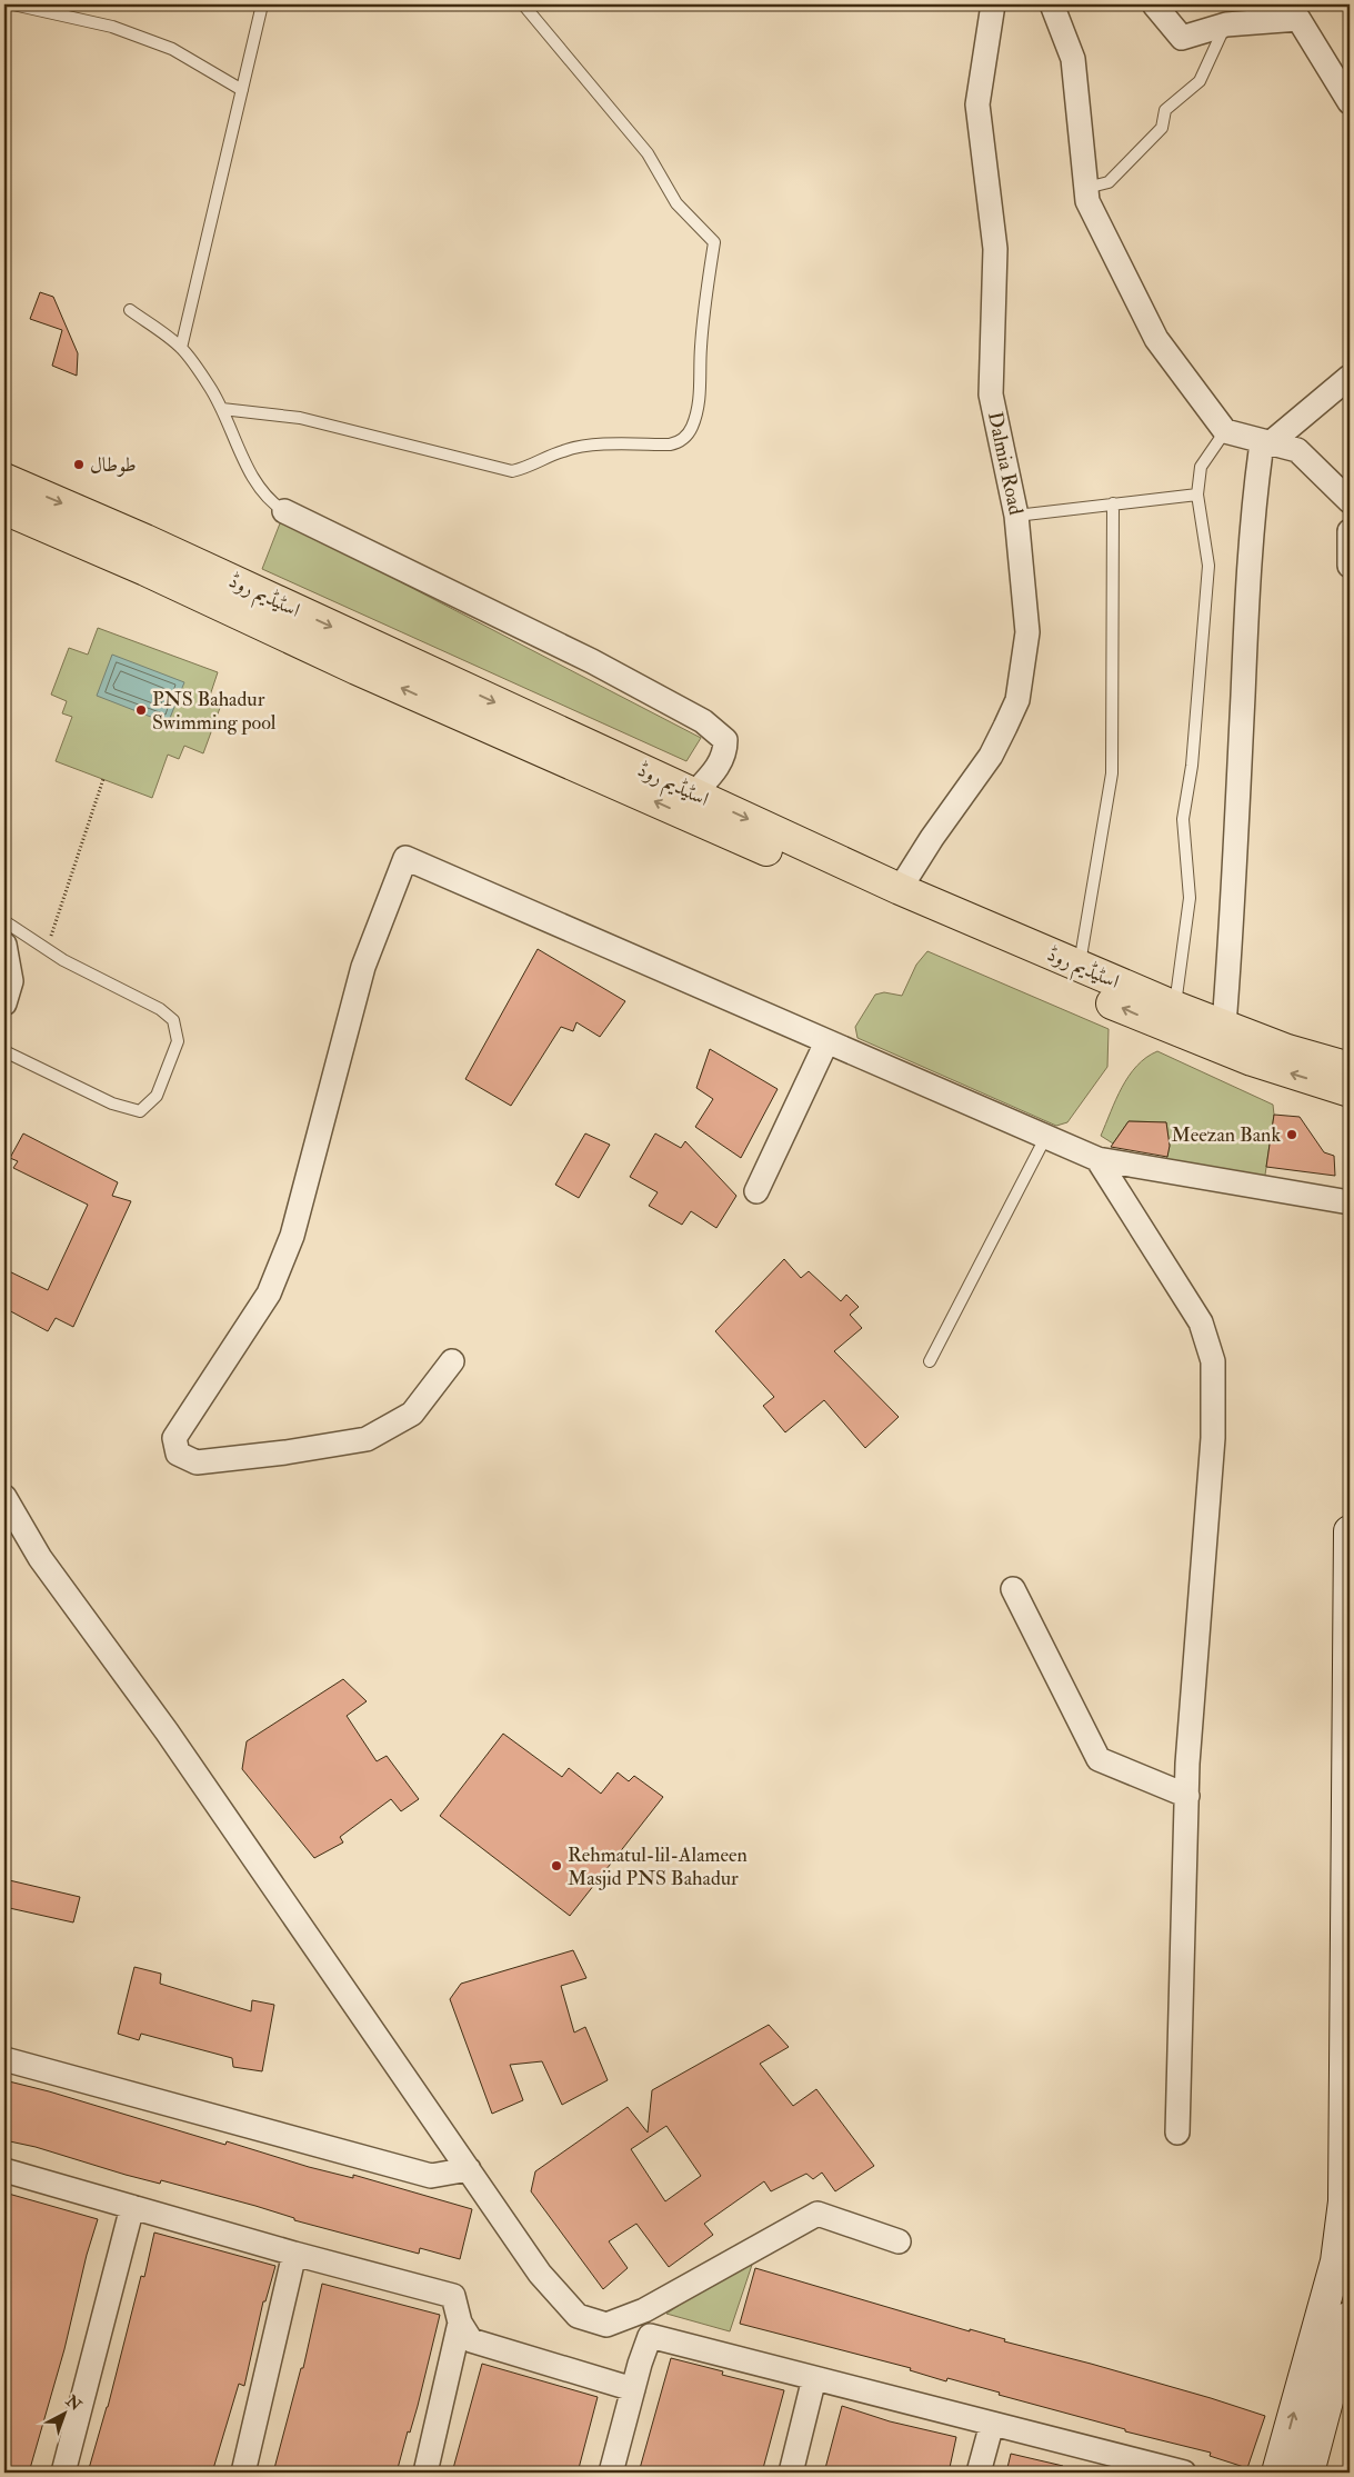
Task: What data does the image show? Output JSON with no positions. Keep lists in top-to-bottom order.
{
  "streets": {
    "main road": ["اسٹیڈیم روڈ"],
    "street": ["Dalmia Road"]
  },
  "crossings": [
    ["Dalmia Road", "اسٹیڈیم روڈ"]
  ],
  "places": [
    "طوطال",
    "PNS Bahadur Swimming pool",
    "Meezan Bank",
    "Rehmatul-lil-Alameen Masjid PNS Bahadur"
  ],
  "north": "top right"
}
